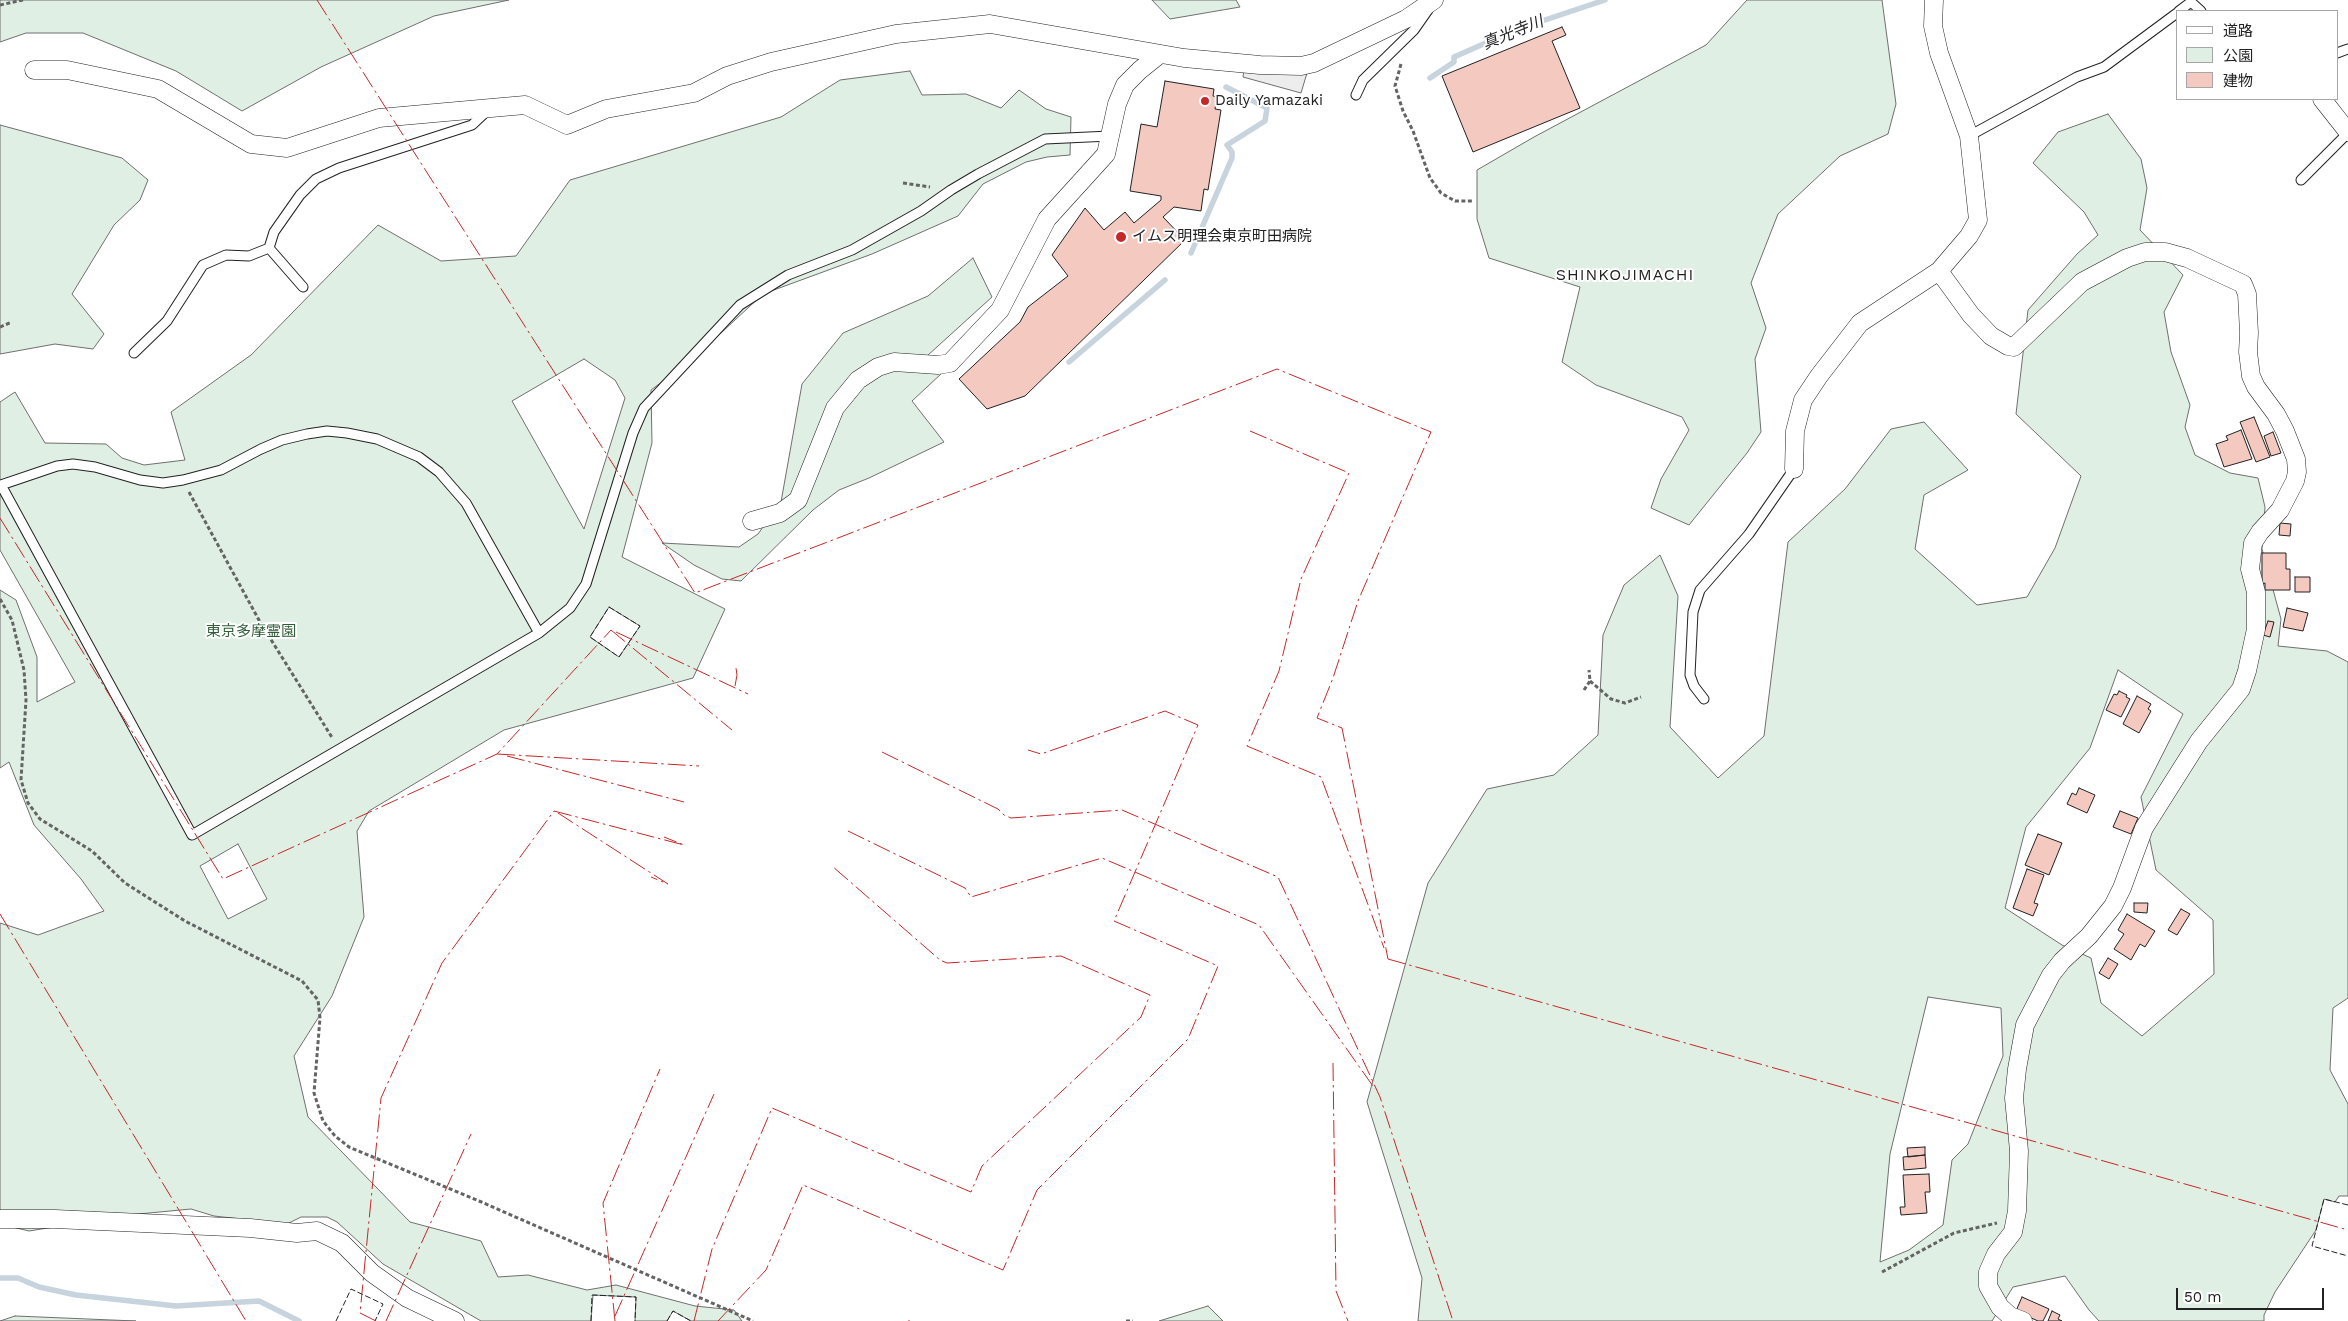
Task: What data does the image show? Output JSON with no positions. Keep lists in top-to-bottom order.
{
  "districts": ["SHINKOJIMACHI"],
  "water": ["真光寺川"],
  "parks": ["東京多摩霊園"],
  "places": ["Daily Yamazaki", "イムス明理会東京町田病院"],
  "legend": ["道路", "公園", "建物"],
  "scale_bar": "50 m"
}
